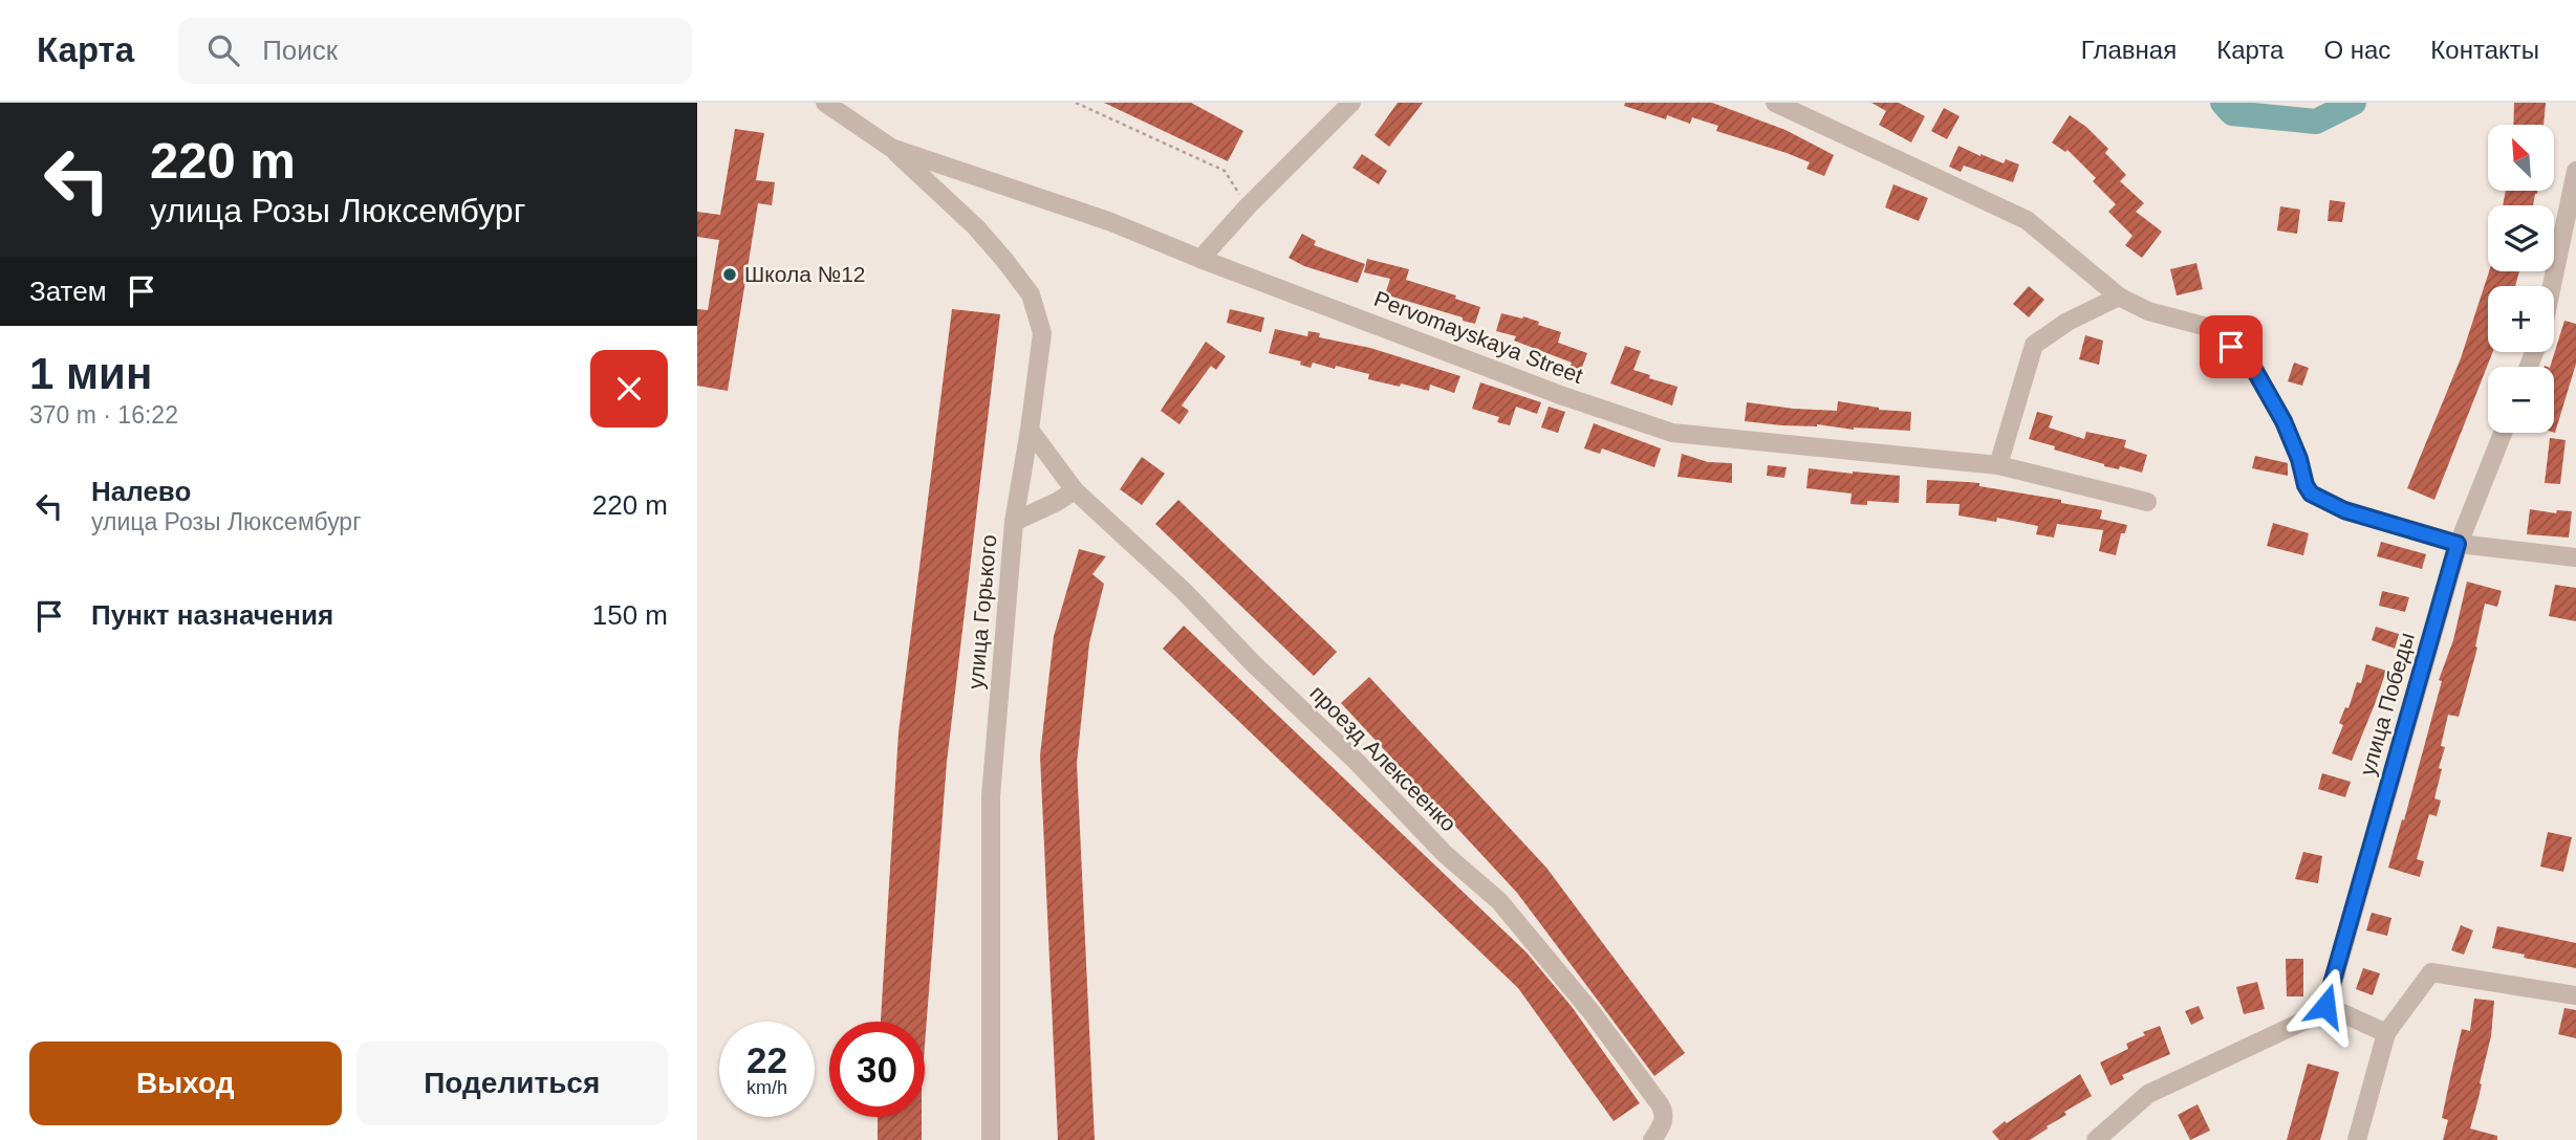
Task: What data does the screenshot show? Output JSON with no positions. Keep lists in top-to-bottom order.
{
  "streets": {
    "street": [
      "Pervomayskaya Street",
      "улица Горького",
      "улица Победы",
      "проезд Алексеенко"
    ]
  },
  "crossings": [
    ["Pervomayskaya Street", "улица Горького"],
    ["улица Горького", "проезд Алексеенко"]
  ],
  "places": ["Школа №12"],
  "north": "top left",
  "page": {
    "header": "Карта",
    "search": "Поиск",
    "nav": [
      "Главная",
      "Карта",
      "О нас",
      "Контакты"
    ],
    "turn": ["220 m", "улица Розы Люксембург"],
    "map_buttons": ["+", "−"],
    "then": "Затем",
    "heading": ["1 мин", "370 m · 16:22"],
    "list": [
      {
        "name": "Налево",
        "note": "улица Розы Люксембург",
        "value": "220 m"
      },
      {
        "name": "Пункт назначения",
        "value": "150 m"
      }
    ],
    "speed": "22 km/h",
    "limit": "30",
    "buttons": ["Выход", "Поделиться"]
  }
}
